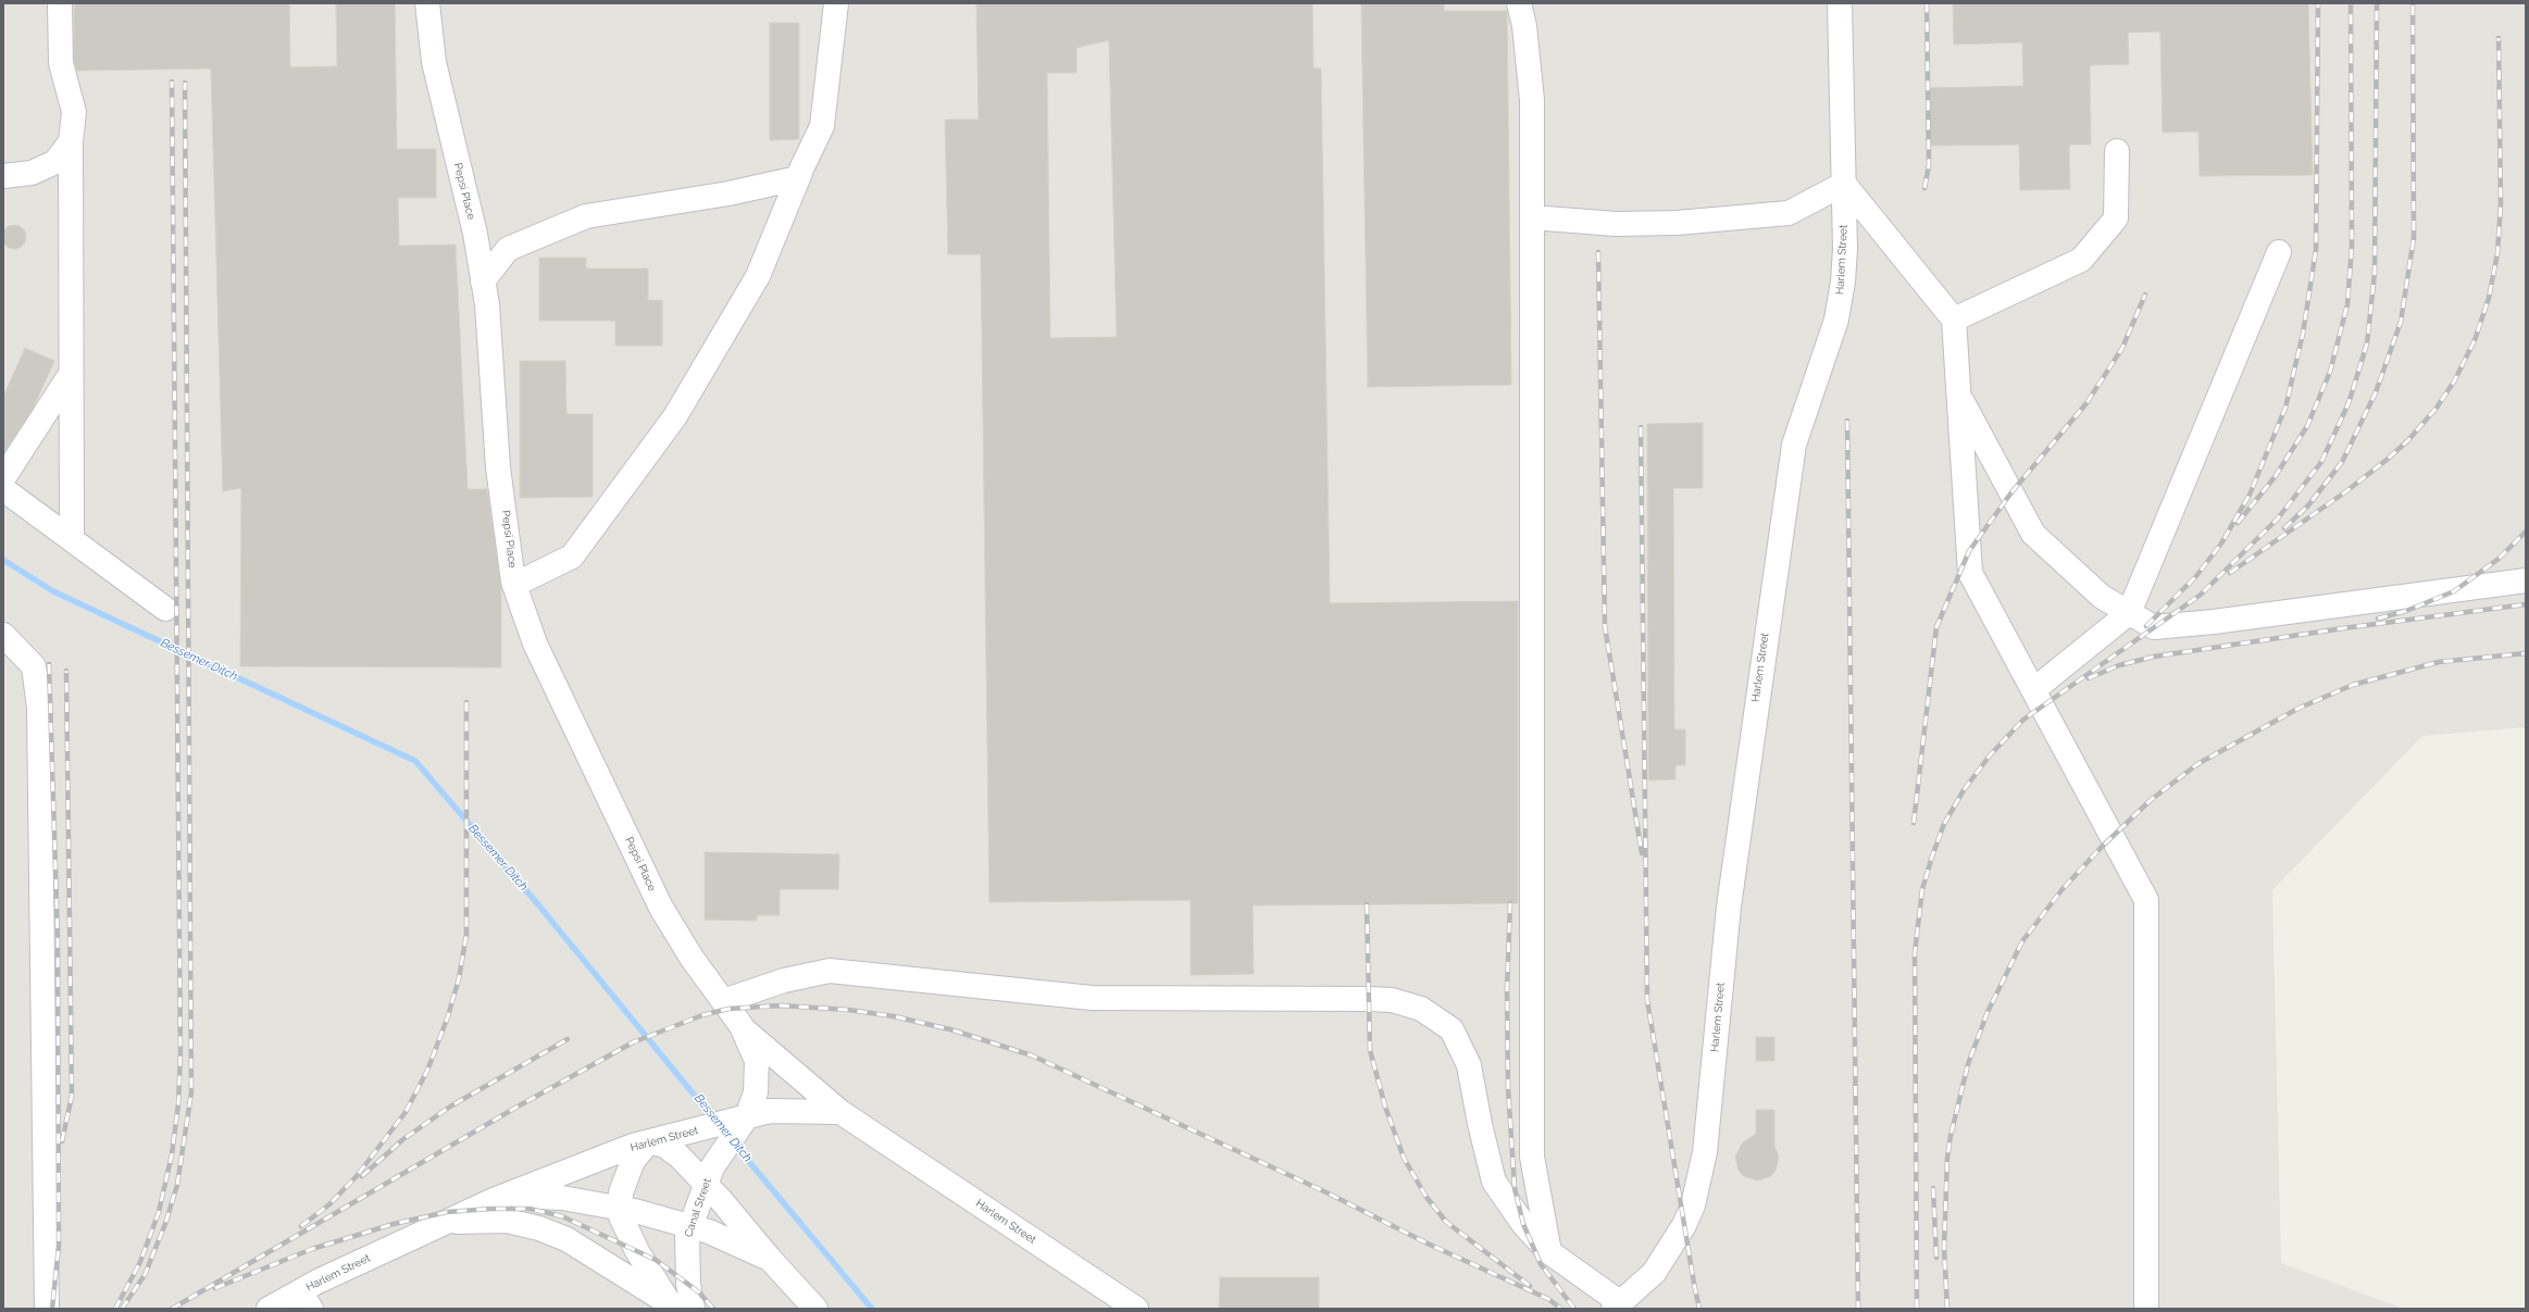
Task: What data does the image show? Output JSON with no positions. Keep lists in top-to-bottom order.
{
  "streets": {
    "lane": ["Pepsi Place", "Harlem Street", "Canal Street"]
  },
  "crossings": [
    ["Pepsi Place", "Canal Street"],
    ["Harlem Street", "Canal Street"]
  ],
  "water": ["Bessemer Ditch"]
}
